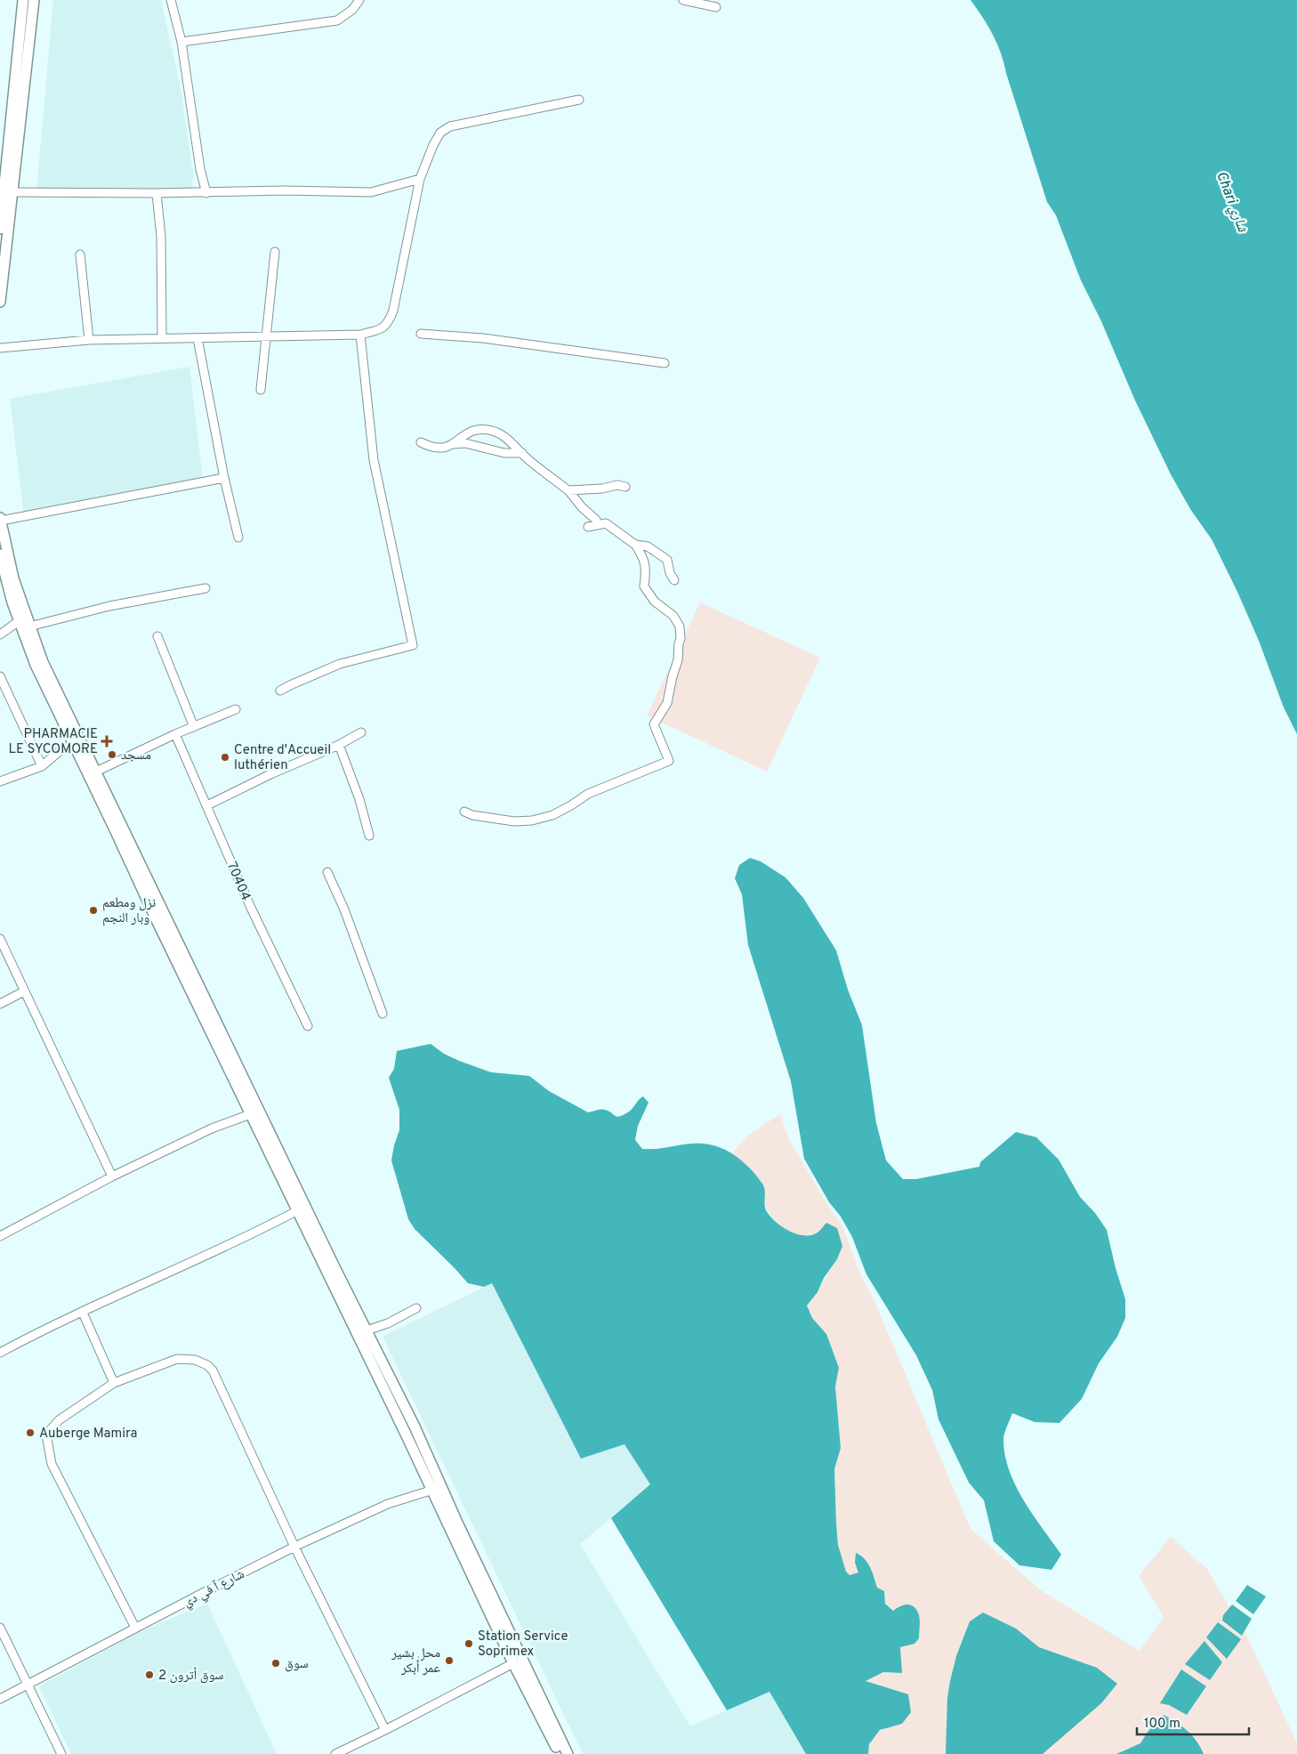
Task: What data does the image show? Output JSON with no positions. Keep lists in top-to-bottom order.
{
  "streets": {
    "street": ["70404", "شارع آ في دي"]
  },
  "water": ["Chari شاري"],
  "places": {
    "health": ["PHARMACIE LE SYCOMORE"],
    "other": [
      "مسجد",
      "Centre d'Accueil luthérien",
      "نزل ومطعم وبار النجم",
      "Auberge Mamira",
      "Station Service Soprimex",
      "محل بشير عمر أبكر",
      "سوق",
      "سوق أترون 2"
    ]
  },
  "scale_bar": "100 m"
}
